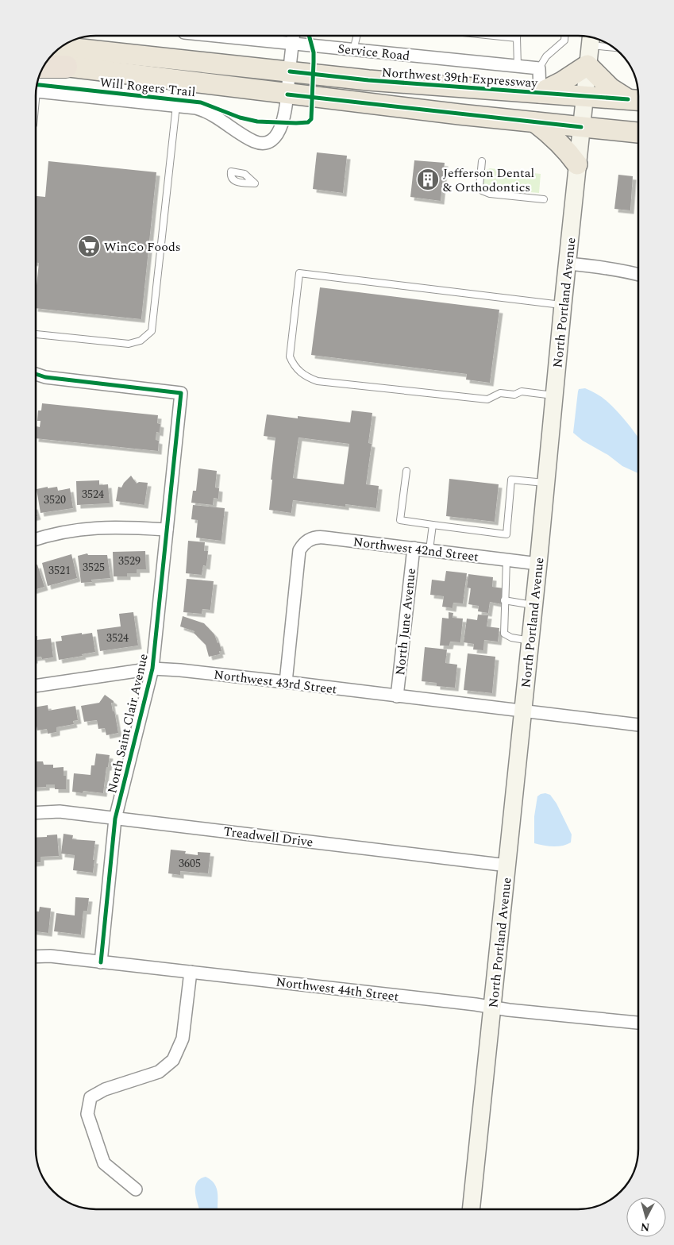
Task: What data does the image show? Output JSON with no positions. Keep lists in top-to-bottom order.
{
  "streets": {
    "highway": ["Northwest 39th Expressway"],
    "main road": ["North Portland Avenue"],
    "street": [
      "Service Road",
      "Northwest 42nd Street",
      "North June Avenue",
      "Northwest 43rd Street",
      "North Saint Clair Avenue",
      "Treadwell Drive",
      "Northwest 44th Street"
    ],
    "cycle path": ["Will Rogers Trail"]
  },
  "crossings": [
    ["Northwest 39th Expressway", "North Portland Avenue"],
    ["North Portland Avenue", "Northwest 42nd Street"],
    ["North Portland Avenue", "Northwest 43rd Street"],
    ["North Portland Avenue", "Treadwell Drive"],
    ["North Portland Avenue", "Northwest 44th Street"],
    ["Northwest 42nd Street", "North June Avenue"],
    ["Northwest 42nd Street", "Northwest 43rd Street"],
    ["North June Avenue", "Northwest 43rd Street"],
    ["Northwest 43rd Street", "North Saint Clair Avenue"],
    ["North Saint Clair Avenue", "Treadwell Drive"],
    ["North Saint Clair Avenue", "Northwest 44th Street"]
  ],
  "places": {
    "building": ["Jefferson Dental & Orthodontics"],
    "supermarket": ["WinCo Foods"]
  },
  "house_numbers": [
    "3524",
    "3520",
    "3529",
    "3525",
    "3521",
    "3524",
    "3605"
  ],
  "north": "bottom"
}
